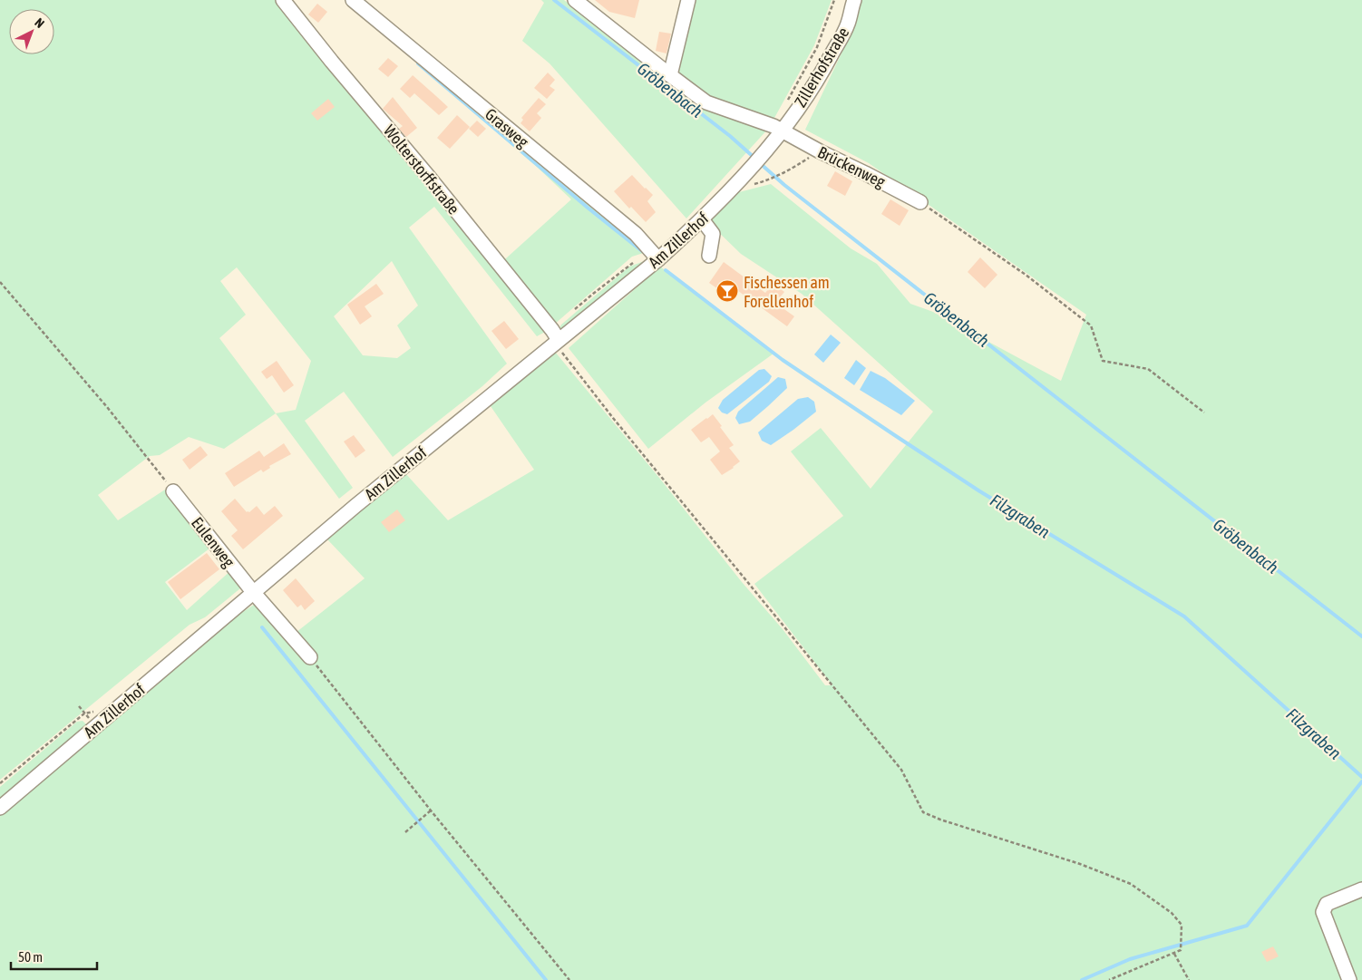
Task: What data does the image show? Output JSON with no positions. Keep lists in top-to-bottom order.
{
  "streets": {
    "street": [
      "Zillerhofstraße",
      "Grasweg",
      "Brückenweg",
      "Wolterstorffstraße",
      "Am Zillerhof",
      "Eulenweg"
    ]
  },
  "crossings": [
    ["Zillerhofstraße", "Brückenweg"],
    ["Zillerhofstraße", "Am Zillerhof"],
    ["Grasweg", "Am Zillerhof"],
    ["Brückenweg", "Am Zillerhof"],
    ["Wolterstorffstraße", "Am Zillerhof"],
    ["Am Zillerhof", "Eulenweg"]
  ],
  "water": ["Gröbenbach", "Filzgraben"],
  "places": {
    "bar": ["Fischessen am Forellenhof"]
  },
  "scale_bar": "50 m",
  "north": "top right"
}
